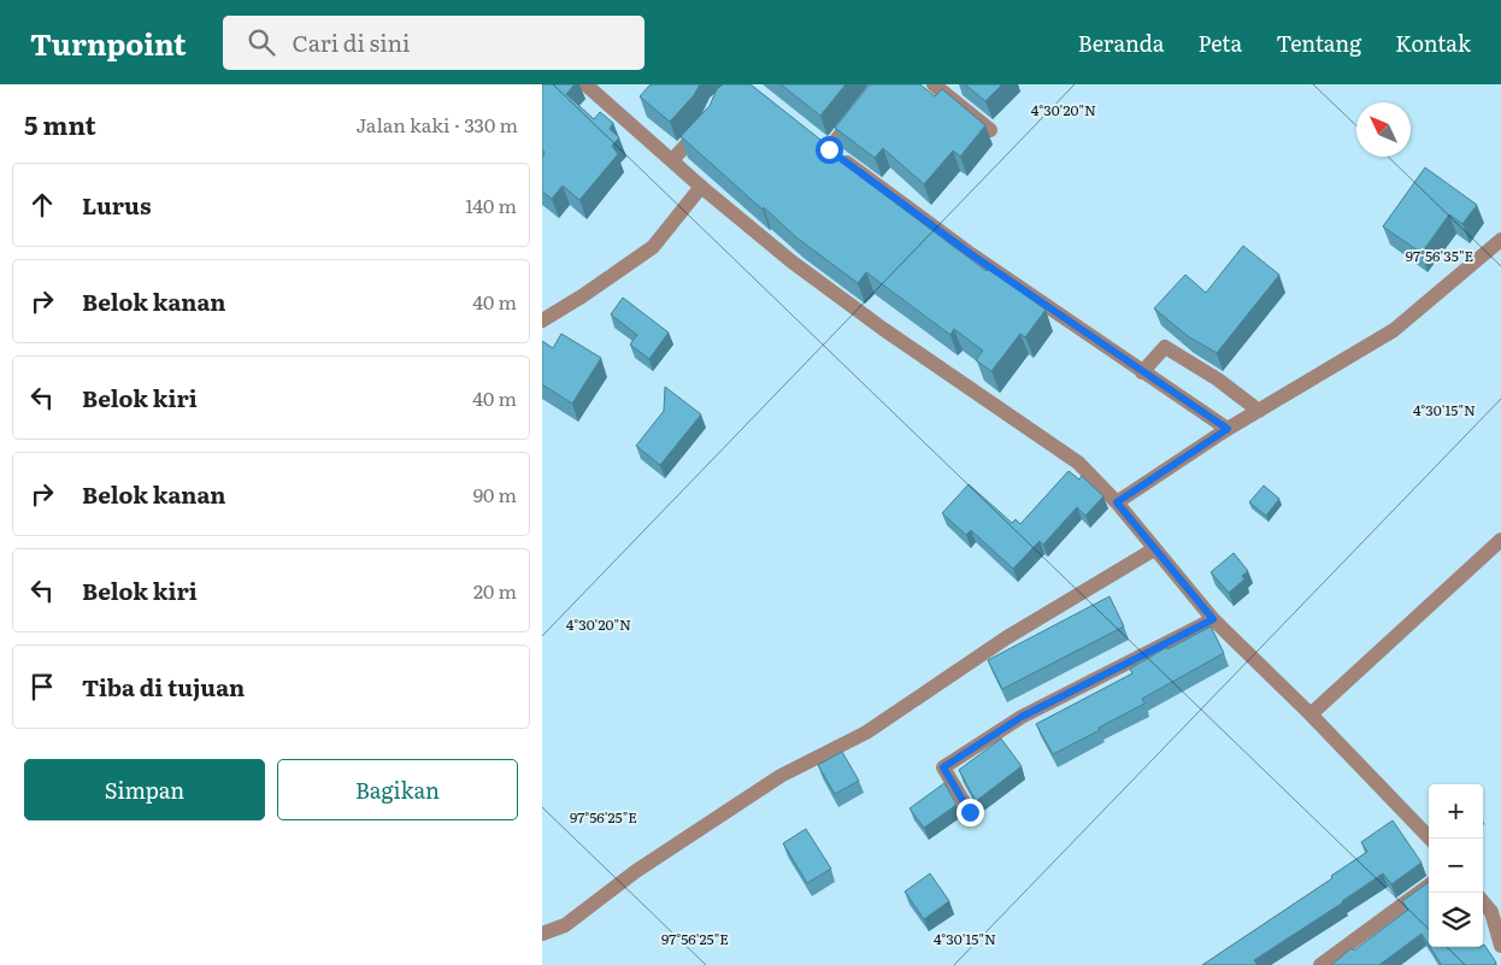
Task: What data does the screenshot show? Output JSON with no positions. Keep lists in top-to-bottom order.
{
  "north": "top left",
  "page": {
    "header": "Turnpoint",
    "search": "Cari di sini",
    "nav": [
      "Beranda",
      "Peta",
      "Tentang",
      "Kontak"
    ],
    "heading": ["5 mnt", "Jalan kaki · 330 m"],
    "list": [
      ["Lurus", "140 m"],
      ["Belok kanan", "40 m"],
      ["Belok kiri", "40 m"],
      ["Belok kanan", "90 m"],
      ["Belok kiri", "20 m"],
      "Tiba di tujuan"
    ],
    "buttons": ["Simpan", "Bagikan"],
    "map_buttons": ["+", "−"]
  },
  "coordinates": [
    "4°30'20\"N",
    "97°56'35\"E",
    "4°30'15\"N",
    "97°56'25\"E"
  ]
}
